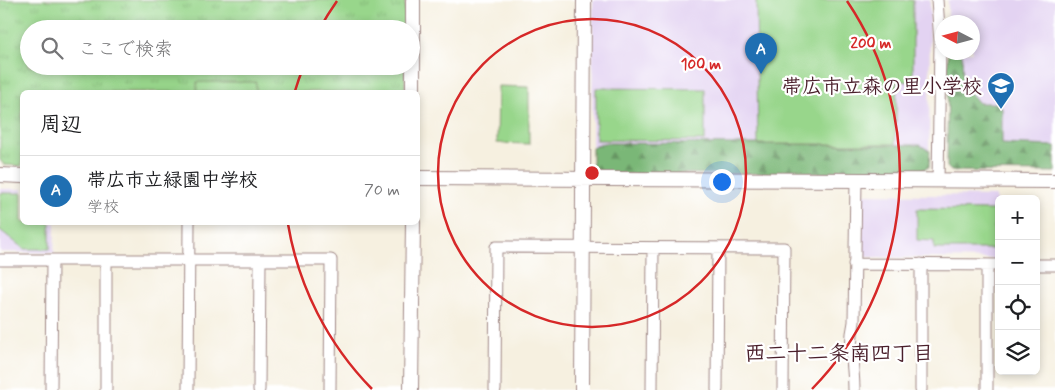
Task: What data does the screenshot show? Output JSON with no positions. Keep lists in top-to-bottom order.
{
  "districts": ["西二十二条南四丁目"],
  "places": {
    "school or university": ["帯広市立森の里小学校"]
  },
  "north": "left",
  "page": {
    "search": "ここで検索",
    "pins": "A",
    "heading": "周辺",
    "list": [
      {
        "mark": "A",
        "name": "帯広市立緑園中学校",
        "note": "学校",
        "value": "70 m"
      }
    ],
    "map_buttons": ["+", "−"]
  },
  "rings": ["200 m", "100 m"]
}
